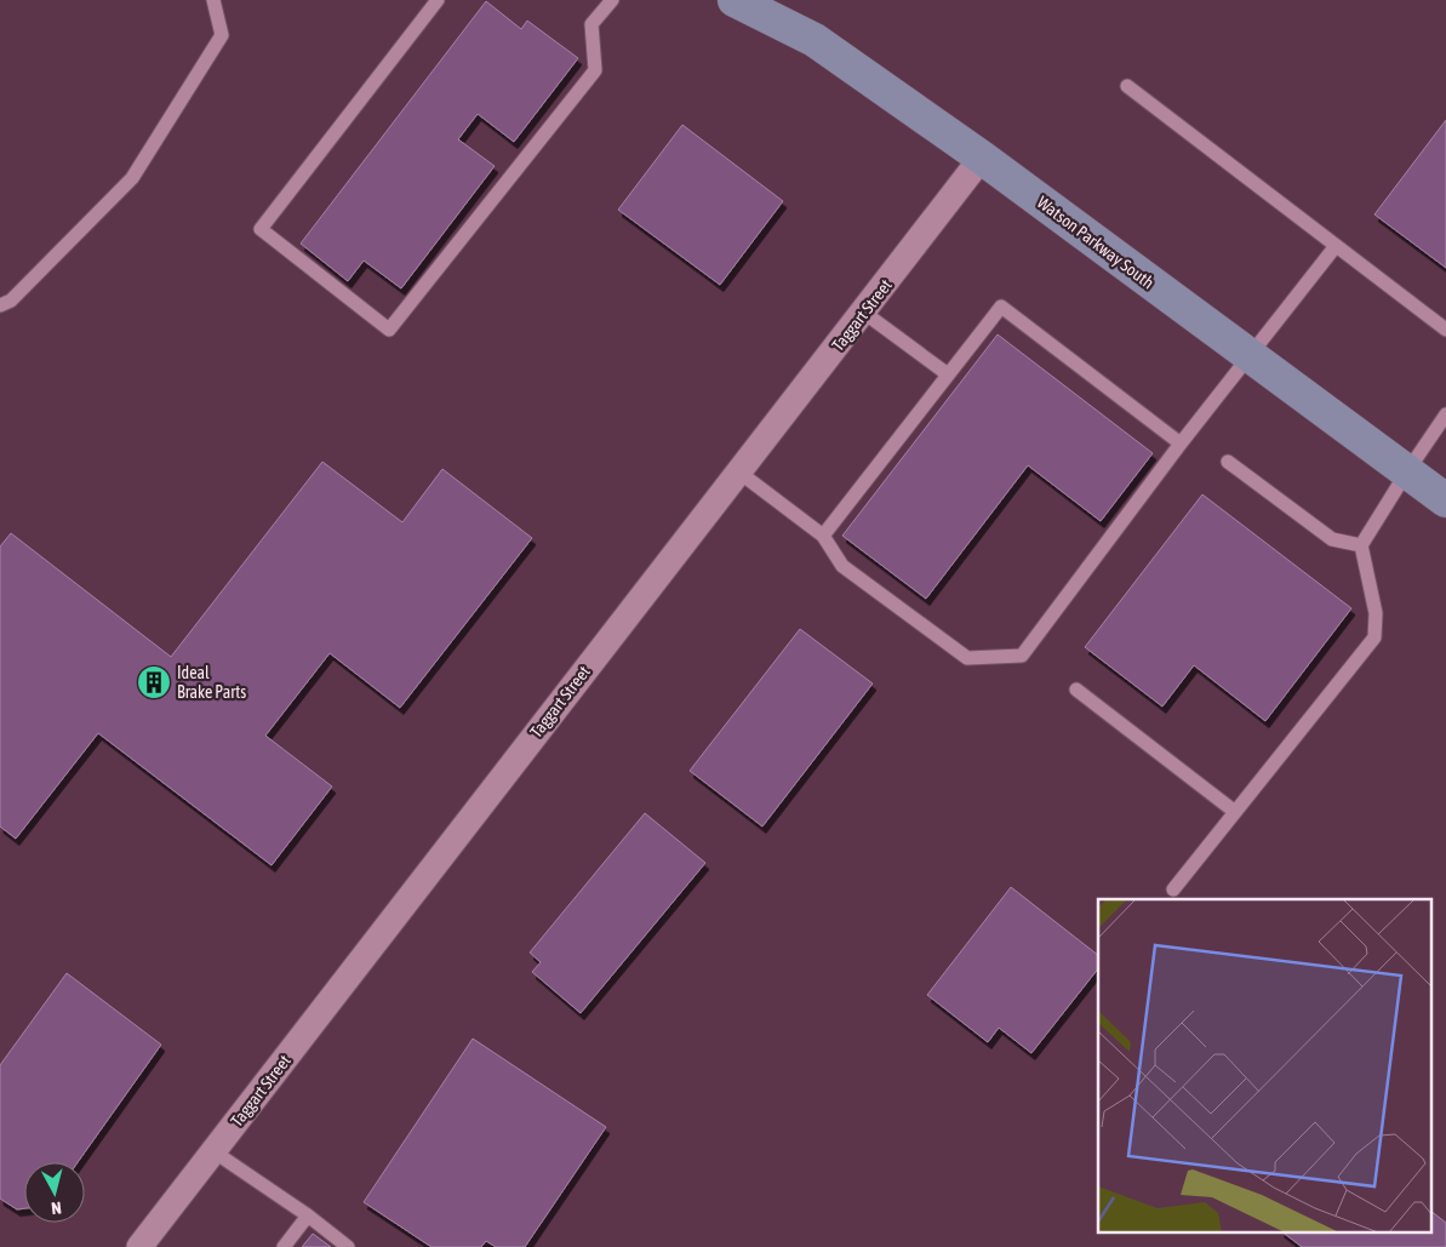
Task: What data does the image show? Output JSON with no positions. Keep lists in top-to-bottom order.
{
  "streets": {
    "main road": ["Watson Parkway South"],
    "street": ["Taggart Street"]
  },
  "crossings": [
    ["Watson Parkway South", "Taggart Street"]
  ],
  "places": {
    "building": ["Ideal Brake Parts"]
  },
  "north": "bottom"
}
